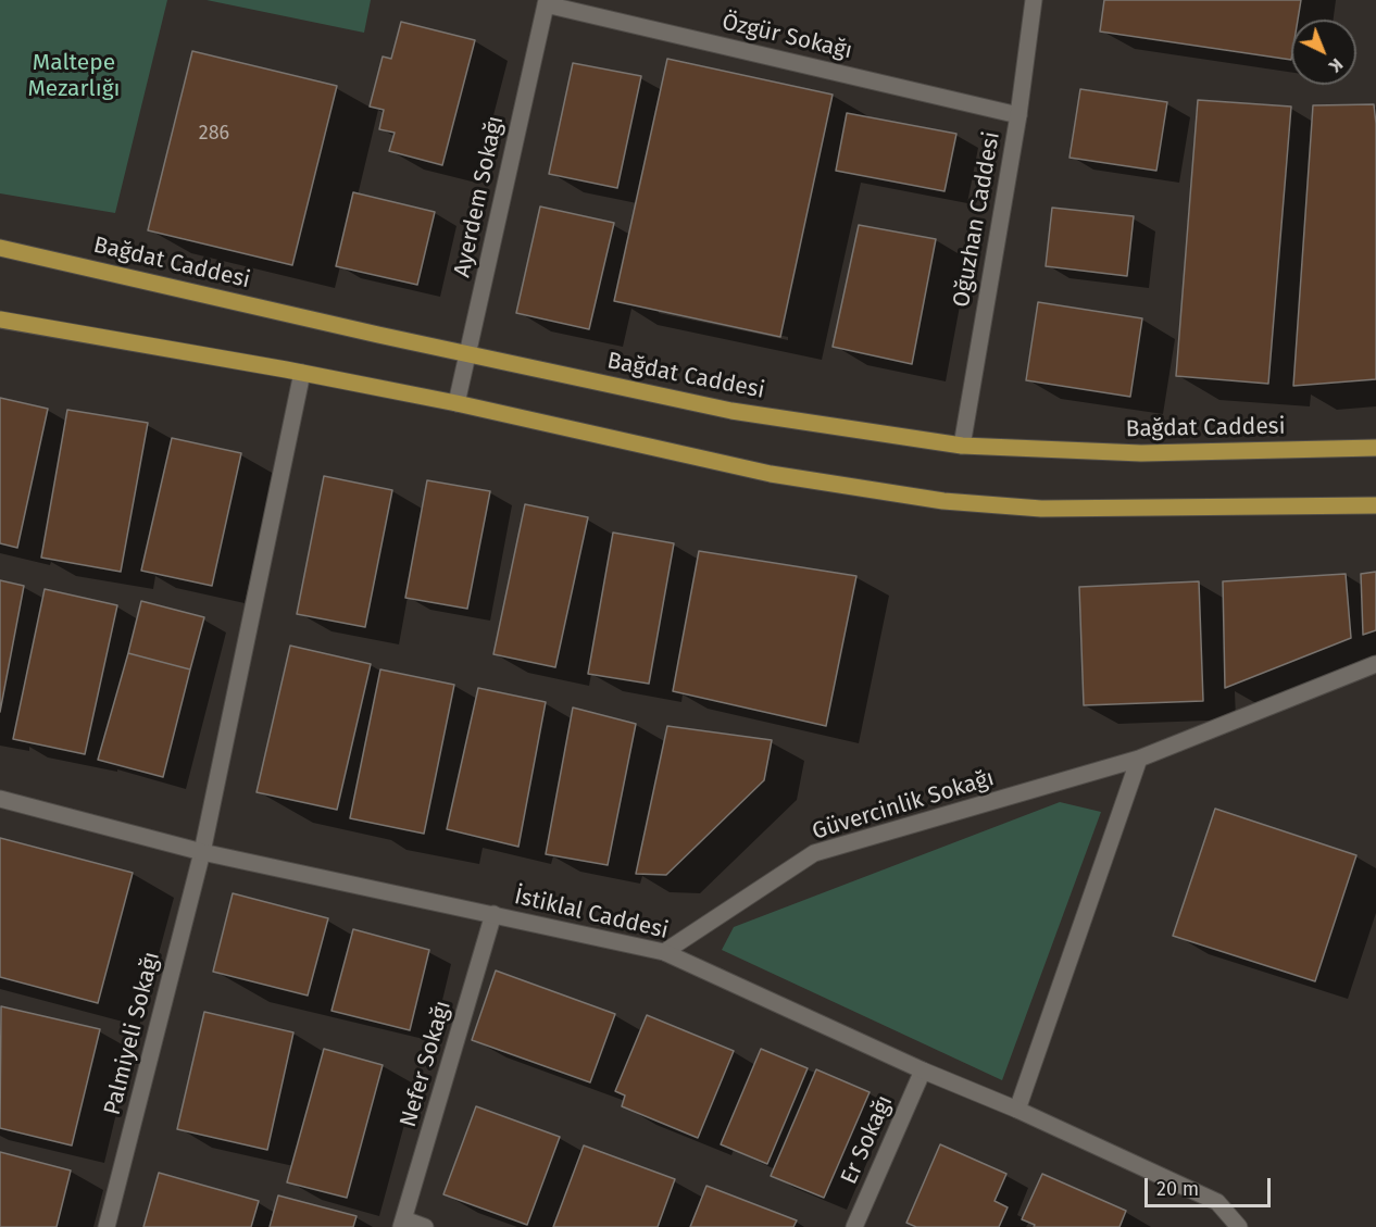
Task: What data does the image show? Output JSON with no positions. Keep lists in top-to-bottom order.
{
  "streets": {
    "main road": ["Bağdat Caddesi"],
    "street": [
      "Özgür Sokağı",
      "Ayerdem Sokağı",
      "Oğuzhan Caddesi",
      "Güvercinlik Sokağı",
      "İstiklal Caddesi",
      "Palmiyeli Sokağı",
      "Nefer Sokağı",
      "Er Sokağı"
    ]
  },
  "crossings": [
    ["Özgür Sokağı", "Ayerdem Sokağı"],
    ["Özgür Sokağı", "Oğuzhan Caddesi"],
    ["Ayerdem Sokağı", "Bağdat Caddesi"],
    ["Oğuzhan Caddesi", "Bağdat Caddesi"],
    ["Güvercinlik Sokağı", "İstiklal Caddesi"],
    ["İstiklal Caddesi", "Palmiyeli Sokağı"],
    ["İstiklal Caddesi", "Nefer Sokağı"],
    ["İstiklal Caddesi", "Er Sokağı"]
  ],
  "parks": ["Maltepe Mezarlığı"],
  "house_numbers": ["286"],
  "scale_bar": "20 m",
  "north": "bottom right"
}
